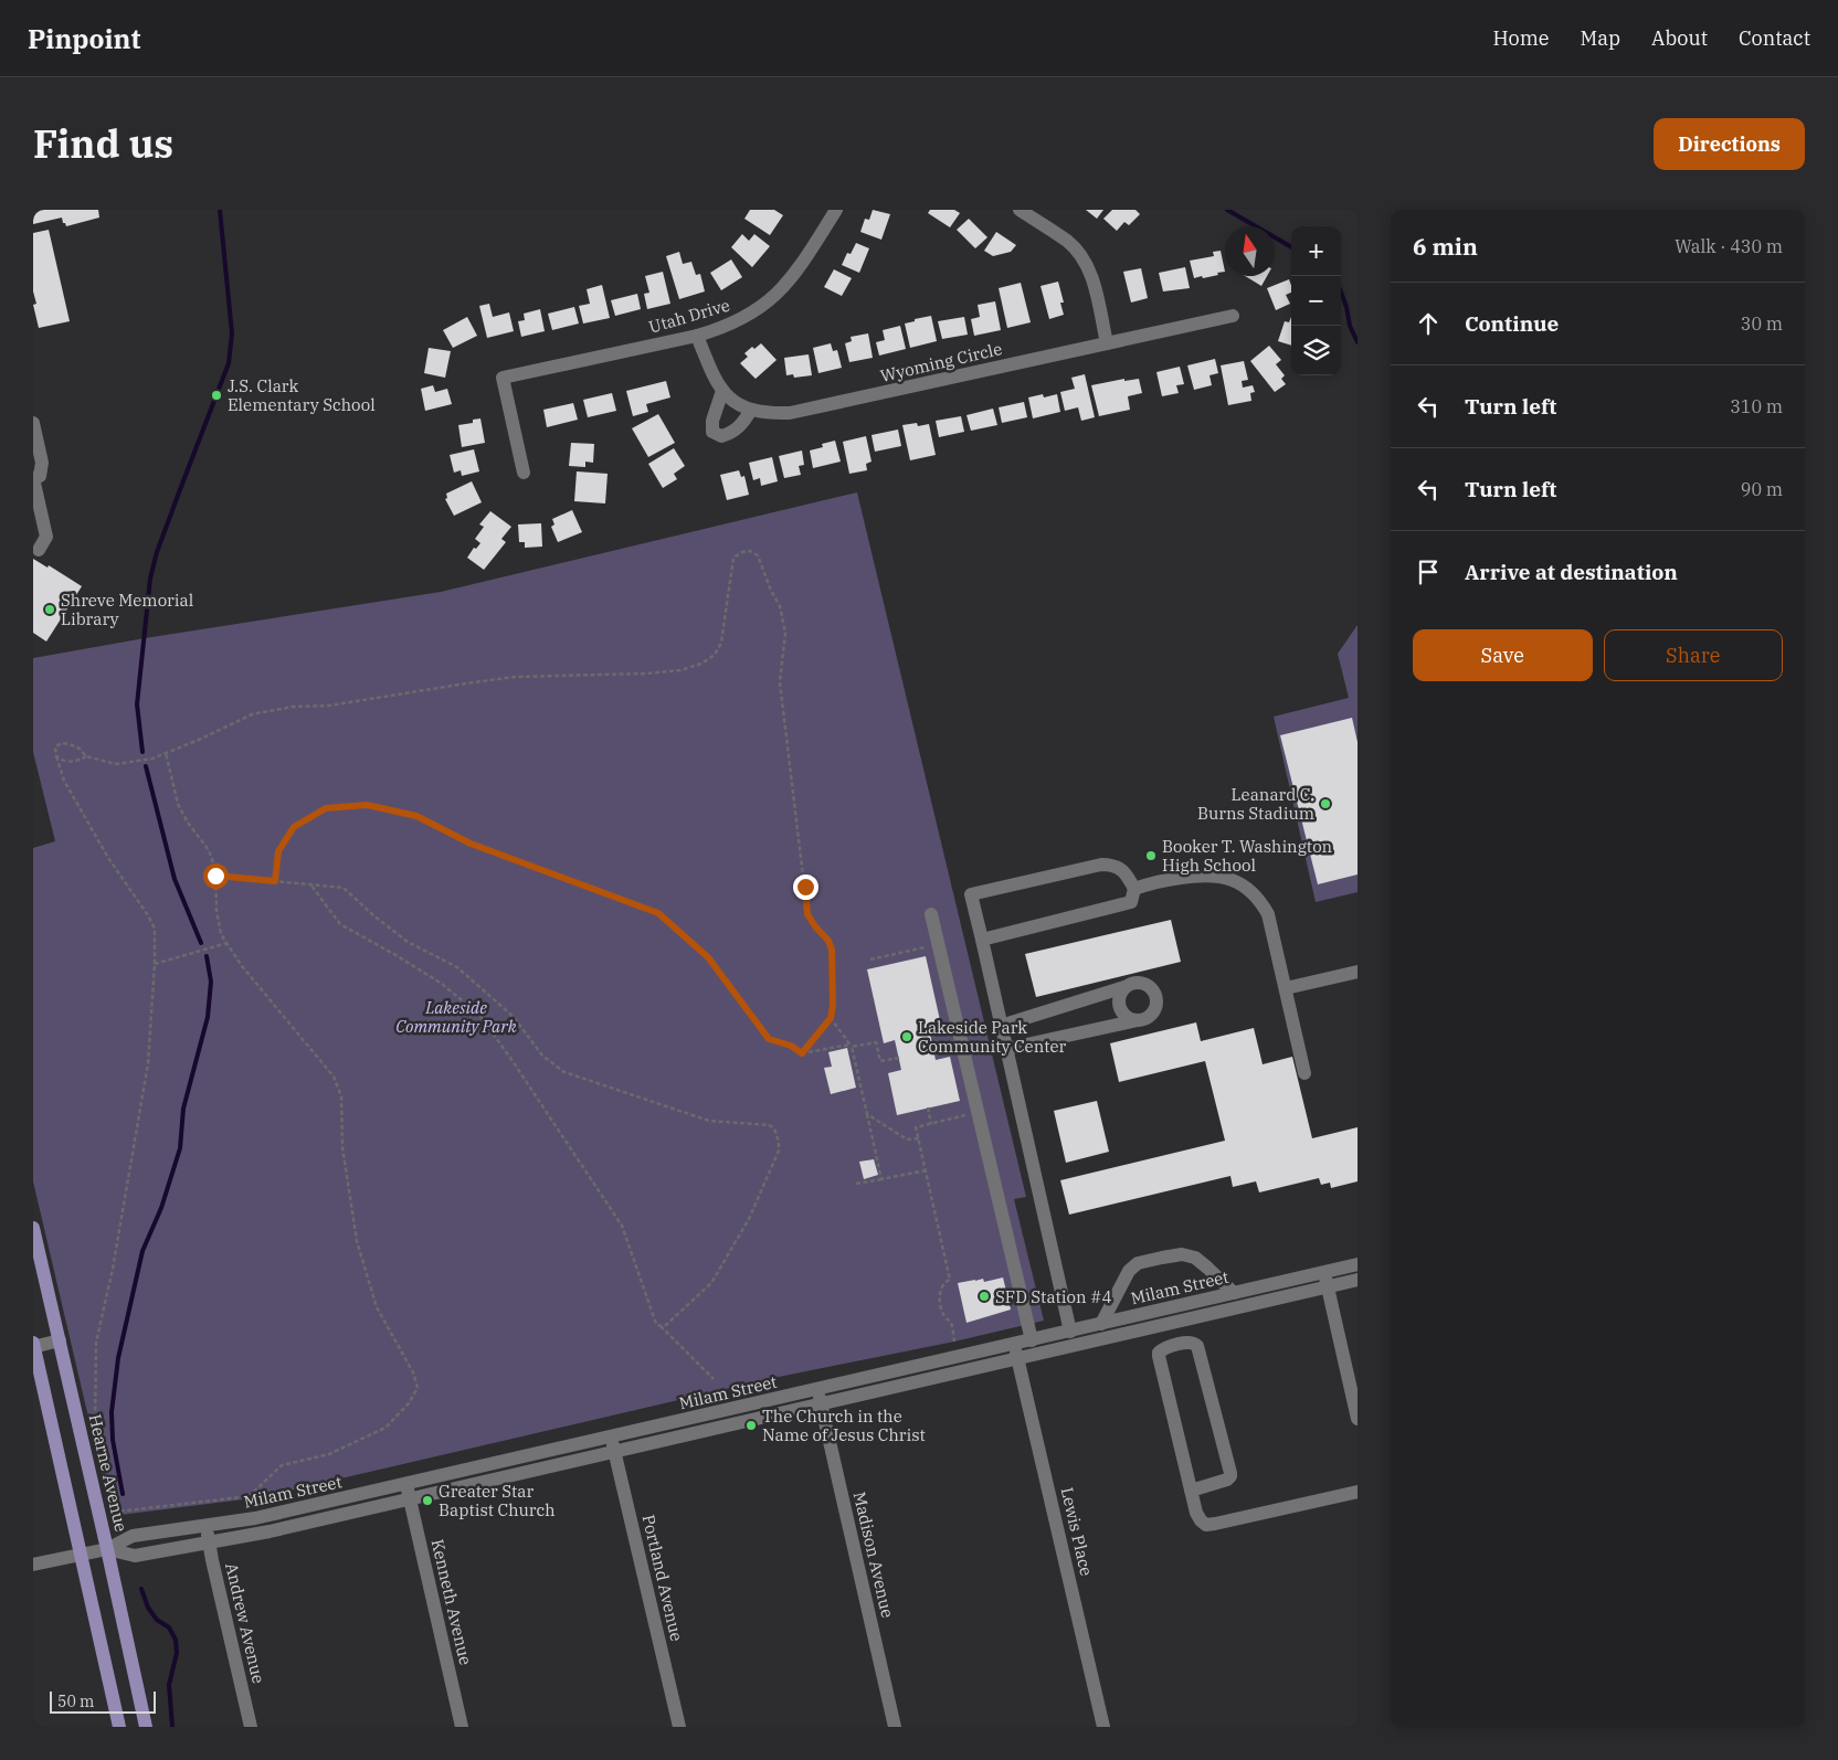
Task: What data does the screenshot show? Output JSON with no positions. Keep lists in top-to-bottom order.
{
  "streets": {
    "main road": ["Hearne Avenue"],
    "street": [
      "Utah Drive",
      "Wyoming Circle",
      "Milam Street",
      "Lewis Place",
      "Madison Avenue",
      "Portland Avenue",
      "Kenneth Avenue",
      "Andrew Avenue"
    ]
  },
  "crossings": [
    ["Utah Drive", "Wyoming Circle"],
    ["Milam Street", "Hearne Avenue"],
    ["Milam Street", "Lewis Place"],
    ["Milam Street", "Madison Avenue"],
    ["Milam Street", "Portland Avenue"],
    ["Milam Street", "Kenneth Avenue"],
    ["Milam Street", "Andrew Avenue"]
  ],
  "parks": ["Lakeside Community Park"],
  "places": [
    "J.S. Clark Elementary School",
    "Shreve Memorial Library",
    "Leanard C. Burns Stadium",
    "Booker T. Washington High School",
    "Lakeside Park Community Center",
    "SFD Station #4",
    "The Church in the Name of Jesus Christ",
    "Greater Star Baptist Church"
  ],
  "scale_bar": "50 m",
  "north": "top",
  "page": {
    "header": "Pinpoint",
    "nav": [
      "Home",
      "Map",
      "About",
      "Contact"
    ],
    "title": "Find us",
    "buttons": [
      "Directions",
      ["Save", "Share"]
    ],
    "heading": ["6 min", "Walk · 430 m"],
    "map_buttons": ["+", "−"],
    "list": [
      ["Continue", "30 m"],
      ["Turn left", "310 m"],
      ["Turn left", "90 m"],
      "Arrive at destination"
    ],
    "scale": "50 m"
  }
}
